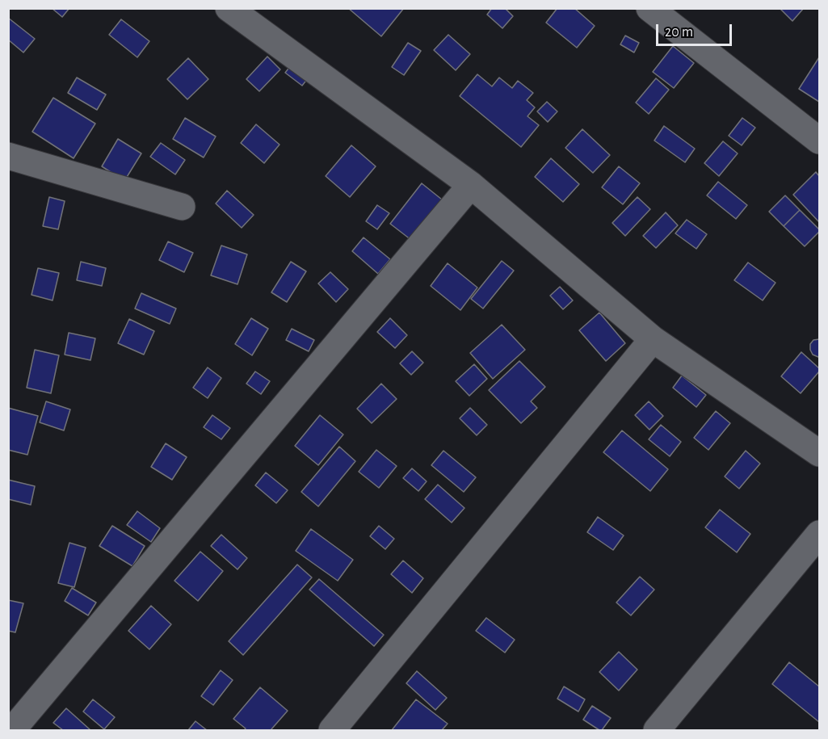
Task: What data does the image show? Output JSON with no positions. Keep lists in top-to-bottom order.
{
  "scale_bar": "20 m"
}
